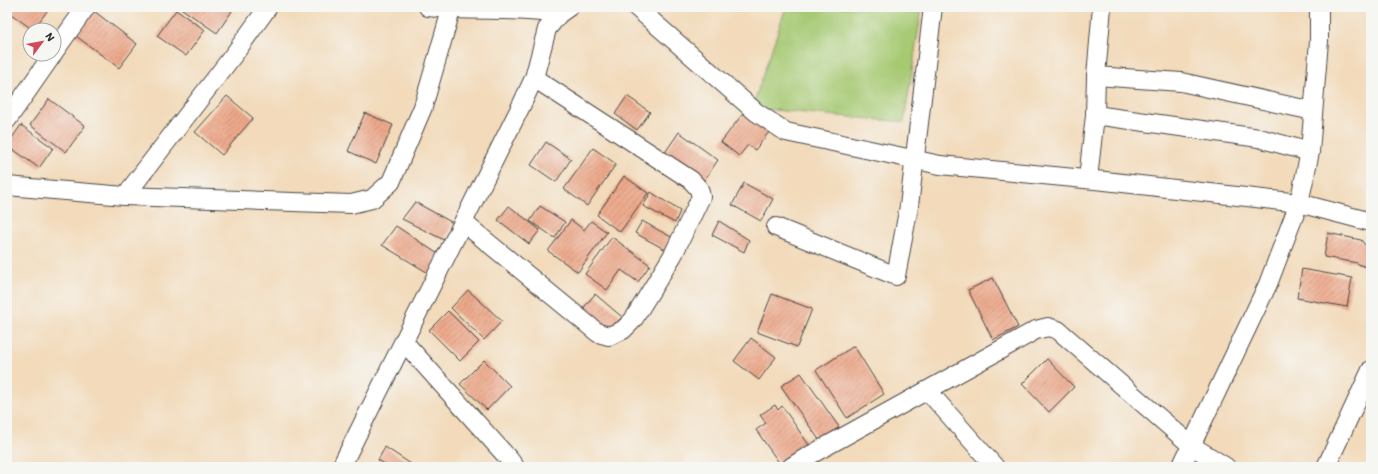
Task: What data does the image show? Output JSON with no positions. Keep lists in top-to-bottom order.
{
  "north": "top right"
}
